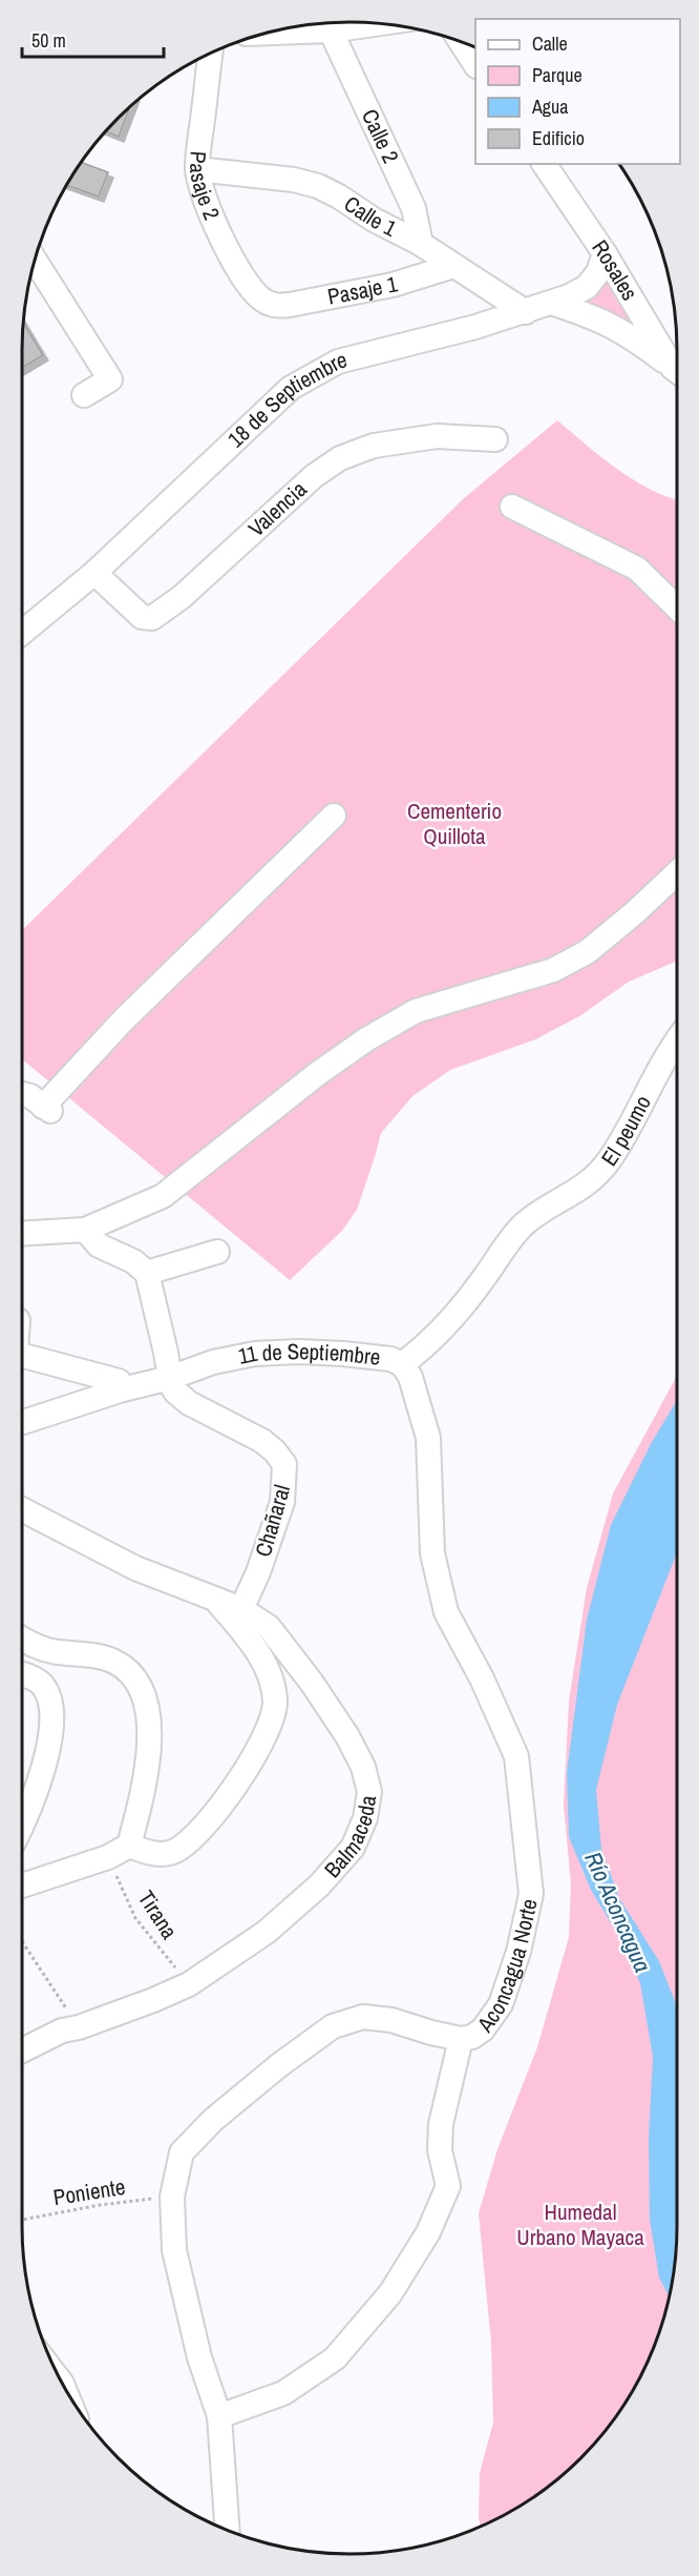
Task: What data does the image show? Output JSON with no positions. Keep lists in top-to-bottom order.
{
  "streets": {
    "street": [
      "Calle 2",
      "Pasaje 2",
      "Calle 1",
      "Rosales",
      "Pasaje 1",
      "18 de Septiembre",
      "Valencia",
      "El peumo",
      "11 de Septiembre",
      "Chañaral",
      "Balmaceda",
      "Aconcagua Norte"
    ],
    "path": ["Tirana", "Poniente"]
  },
  "crossings": [
    ["Calle 2", "Calle 1"],
    ["Pasaje 2", "Calle 1"],
    ["Pasaje 2", "Pasaje 1"],
    ["Calle 1", "Pasaje 1"],
    ["Calle 1", "18 de Septiembre"],
    ["Rosales", "18 de Septiembre"],
    ["18 de Septiembre", "Valencia"],
    ["El peumo", "11 de Septiembre"],
    ["11 de Septiembre", "Chañaral"],
    ["11 de Septiembre", "Aconcagua Norte"],
    ["Chañaral", "Balmaceda"],
    ["Balmaceda", "Tirana"],
    ["Aconcagua Norte", "Poniente"]
  ],
  "water": ["Río Aconcagua"],
  "parks": ["Cementerio Quillota", "Humedal Urbano Mayaca"],
  "legend": [
    "Calle",
    "Parque",
    "Agua",
    "Edificio"
  ],
  "scale_bar": "50 m"
}
